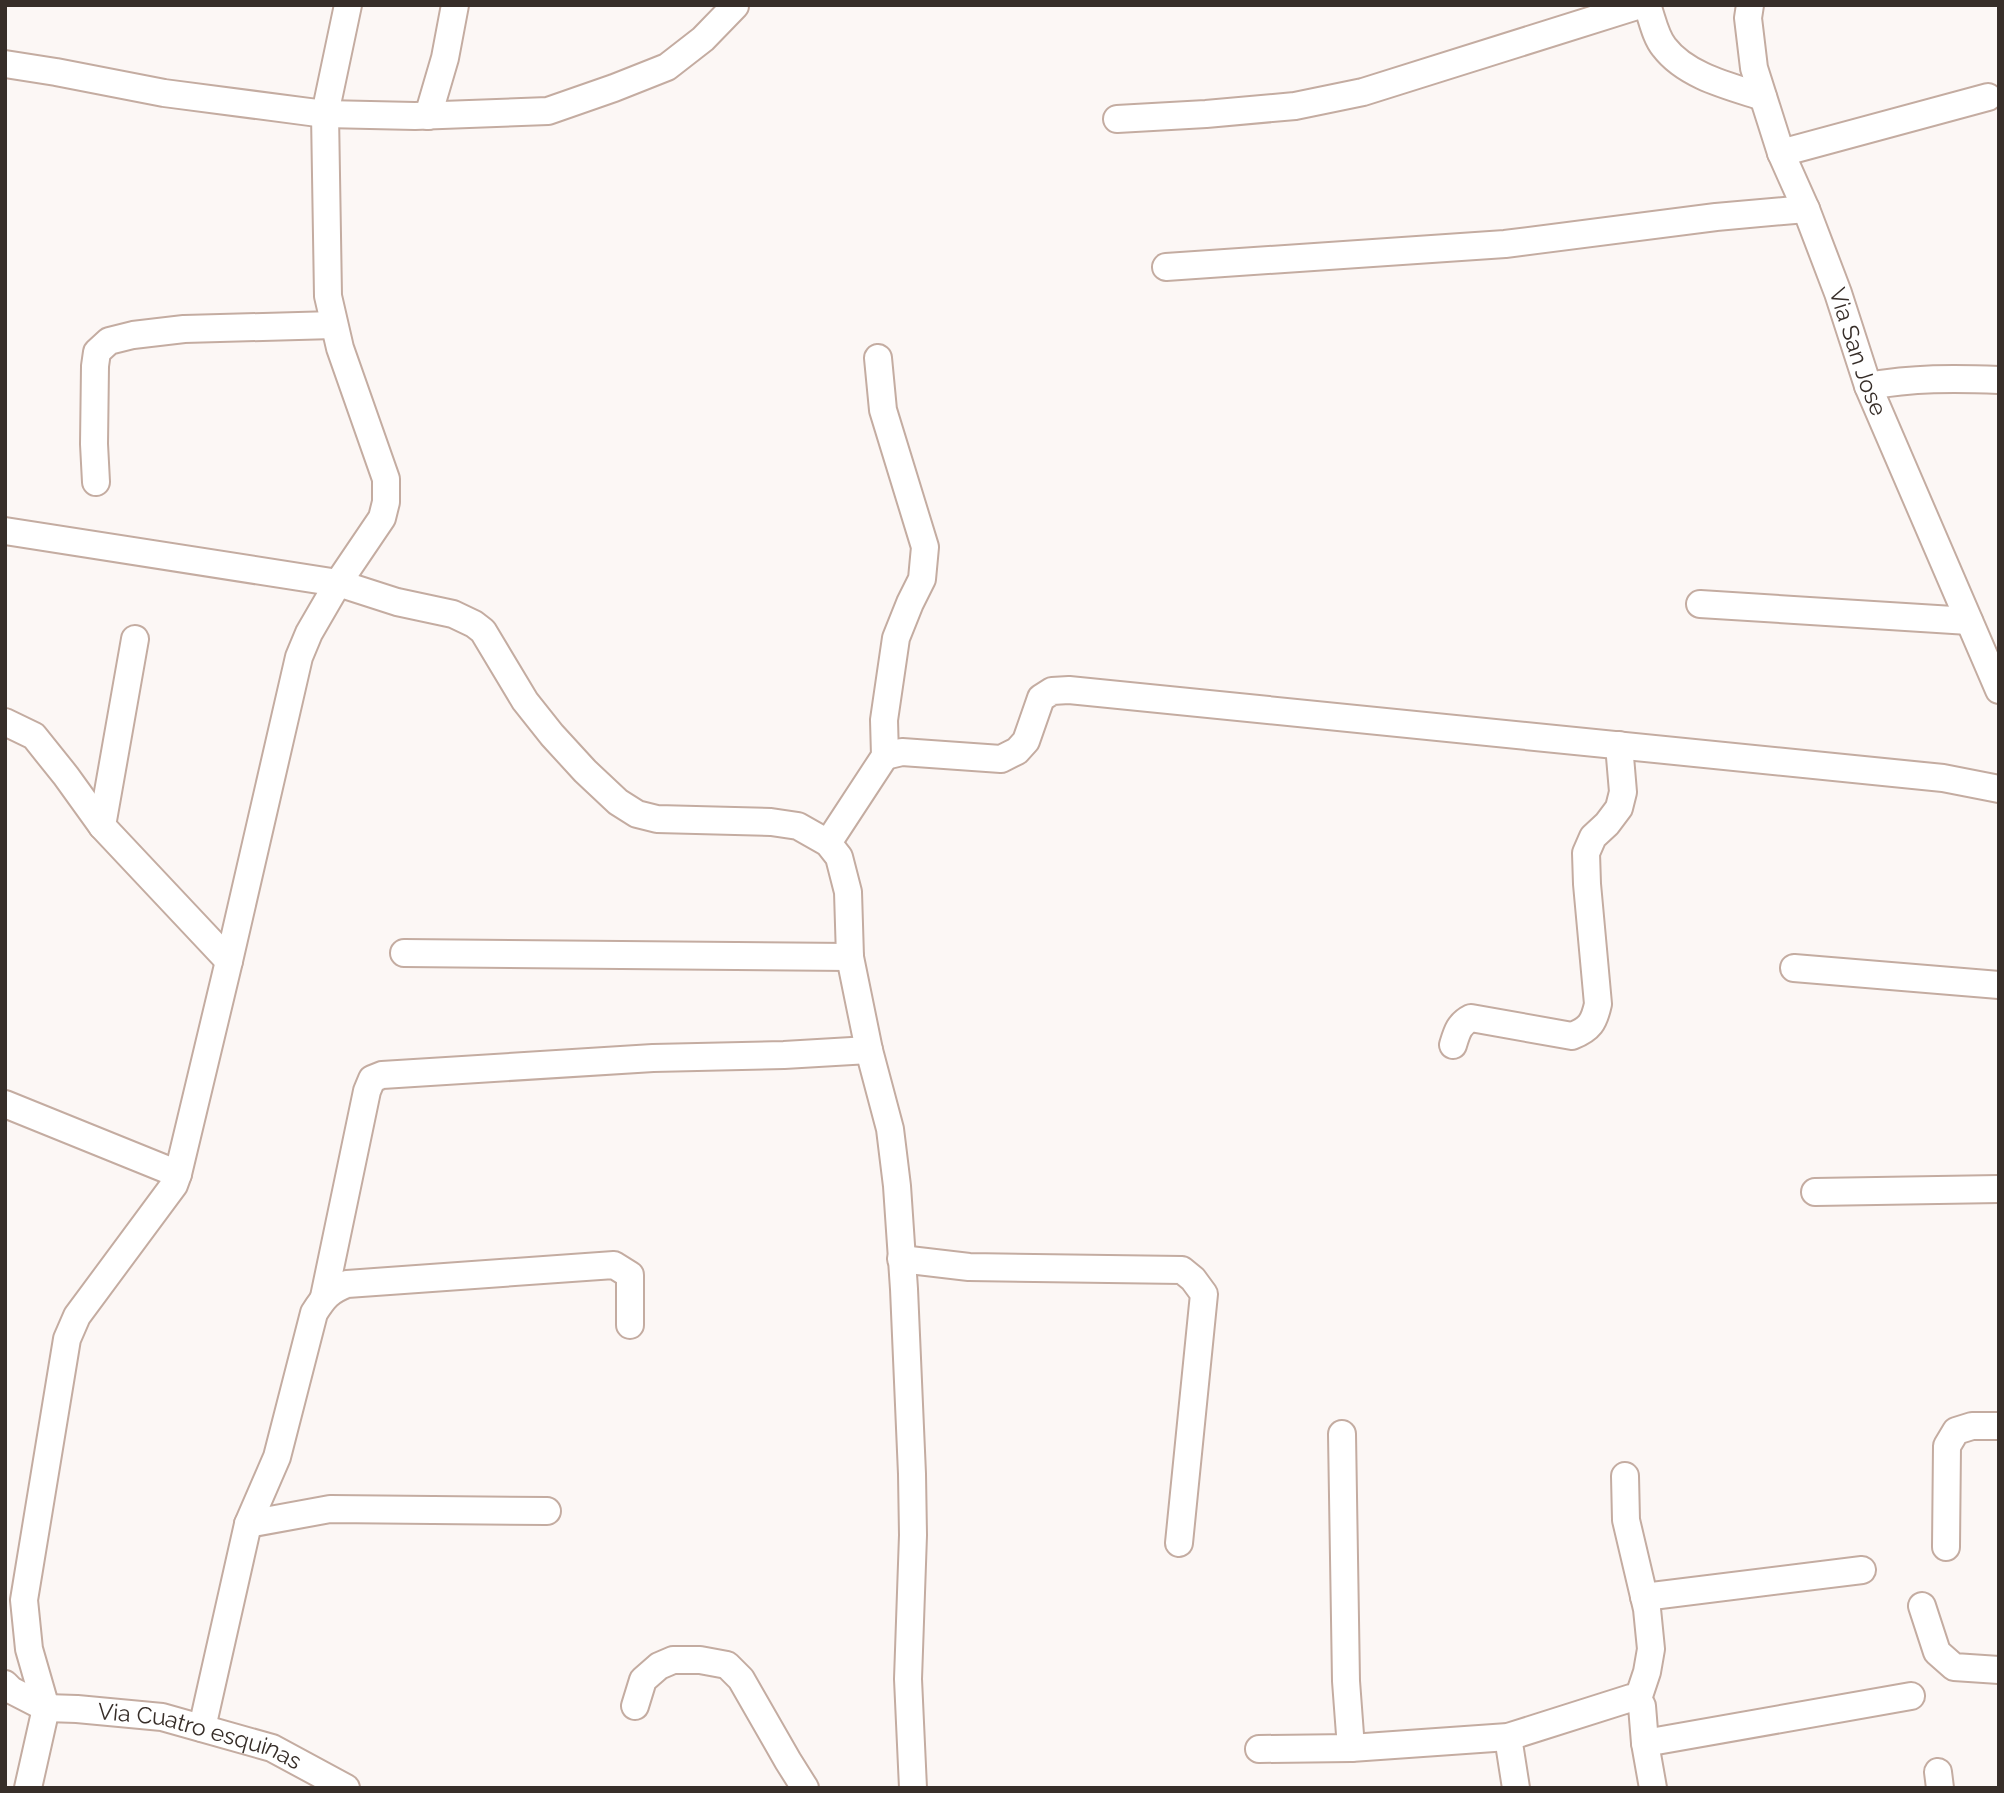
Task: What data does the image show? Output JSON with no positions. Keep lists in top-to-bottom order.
{
  "streets": {
    "street": ["Via San Jose", "Via Cuatro esquinas"]
  }
}
